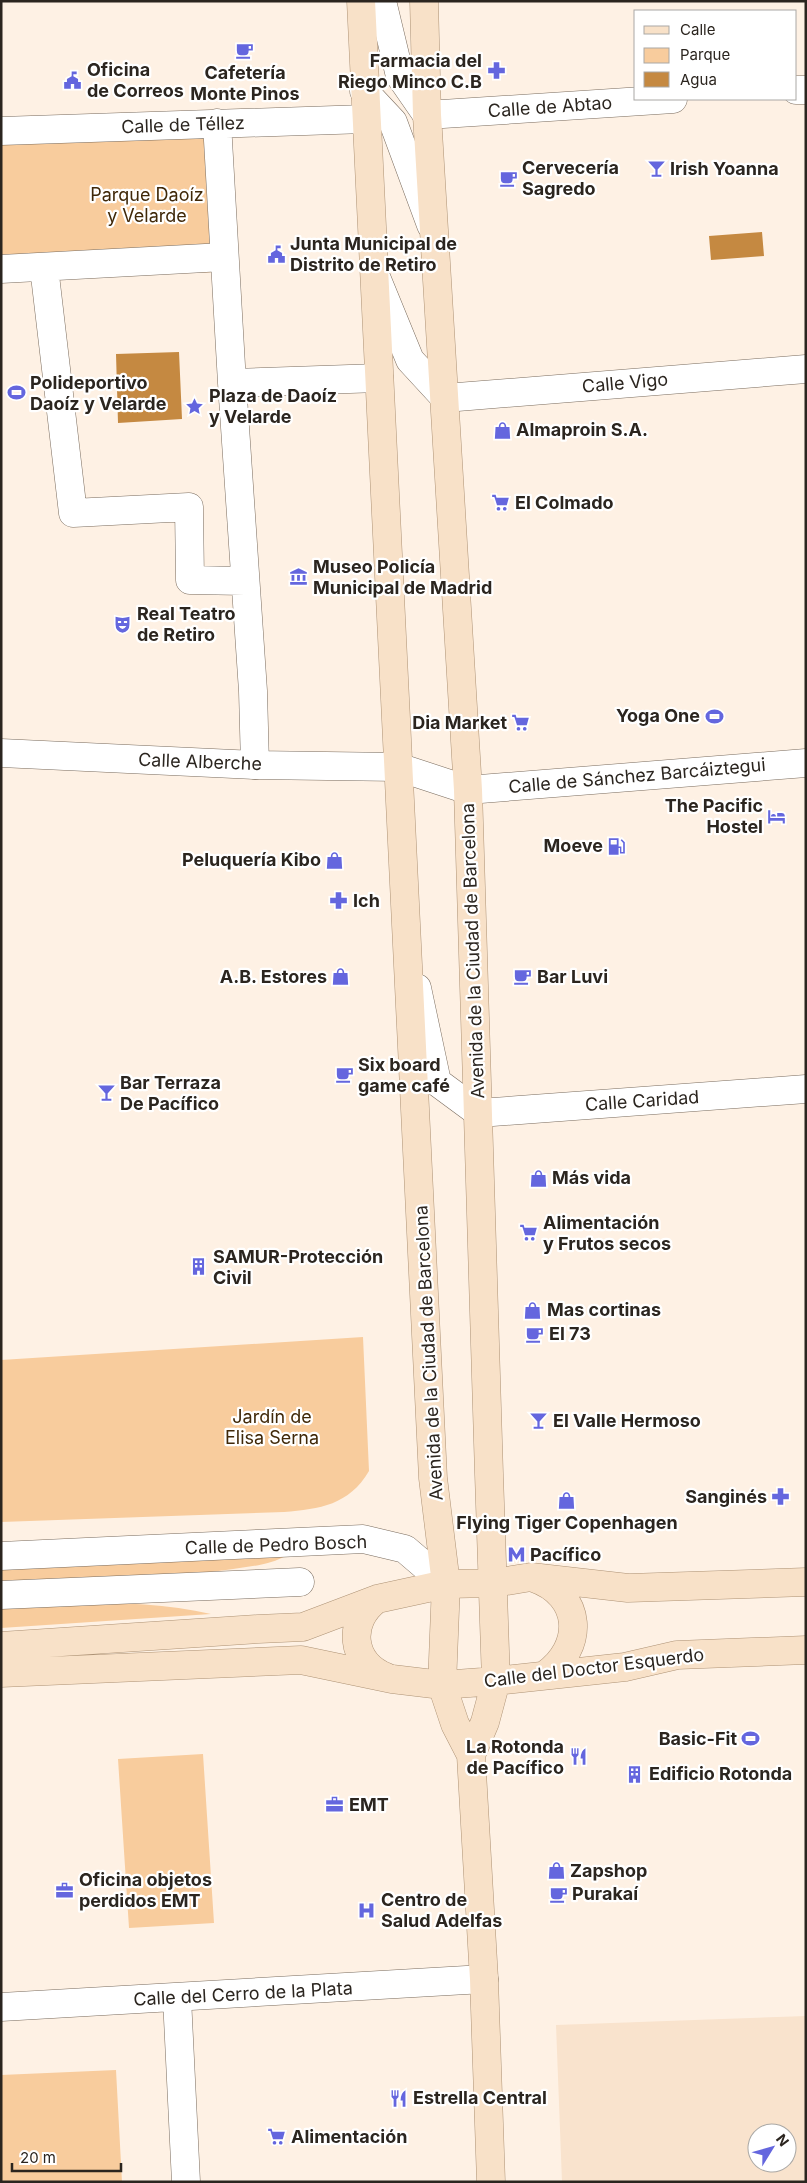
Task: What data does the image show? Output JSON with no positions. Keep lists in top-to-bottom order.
{
  "streets": {
    "main road": ["Avenida de la Ciudad de Barcelona", "Calle del Doctor Esquerdo"],
    "street": [
      "Calle de Abtao",
      "Calle de Téllez",
      "Calle Vigo",
      "Calle Alberche",
      "Calle de Sánchez Barcáiztegui",
      "Calle Caridad",
      "Calle de Pedro Bosch",
      "Calle del Cerro de la Plata"
    ]
  },
  "crossings": [
    ["Calle de Abtao", "Avenida de la Ciudad de Barcelona"],
    ["Calle de Téllez", "Avenida de la Ciudad de Barcelona"],
    ["Calle Vigo", "Avenida de la Ciudad de Barcelona"],
    ["Calle Alberche", "Avenida de la Ciudad de Barcelona"],
    ["Calle de Sánchez Barcáiztegui", "Avenida de la Ciudad de Barcelona"],
    ["Avenida de la Ciudad de Barcelona", "Calle Caridad"],
    ["Avenida de la Ciudad de Barcelona", "Calle de Pedro Bosch"],
    ["Avenida de la Ciudad de Barcelona", "Calle del Doctor Esquerdo"],
    ["Avenida de la Ciudad de Barcelona", "Calle del Cerro de la Plata"]
  ],
  "parks": ["Parque Daoíz y Velarde", "Jardín de Elisa Serna"],
  "places": {
    "cafe": [
      "Cafetería Monte Pinos",
      "Cervecería Sagredo",
      "Bar Luvi",
      "Six board game café",
      "El 73",
      "Purakaí"
    ],
    "pharmacy": ["Farmacia del Riego Minco C.B", "Ich", "Sanginés"],
    "public building": ["Oficina de Correos", "Junta Municipal de Distrito de Retiro"],
    "bar": ["Irish Yoanna", "Bar Terraza De Pacífico", "El Valle Hermoso"],
    "sports": ["Polideportivo Daoíz y Velarde", "Yoga One", "Basic-Fit"],
    "place": ["Plaza de Daoíz y Velarde"],
    "shop": [
      "Almaproin S.A.",
      "Peluquería Kibo",
      "A.B. Estores",
      "Más vida",
      "Mas cortinas",
      "Flying Tiger Copenhagen",
      "Zapshop"
    ],
    "supermarket": [
      "El Colmado",
      "Dia Market",
      "Alimentación y Frutos secos",
      "Alimentación"
    ],
    "museum": ["Museo Policía Municipal de Madrid"],
    "theatre": ["Real Teatro de Retiro"],
    "hotel": ["The Pacific Hostel"],
    "fuel station": ["Moeve"],
    "building": ["SAMUR-Protección Civil", "Edificio Rotonda"],
    "metro station": ["Pacífico"],
    "restaurant": ["La Rotonda de Pacífico", "Estrella Central"],
    "office": ["EMT", "Oficina objetos perdidos EMT"],
    "hospital": ["Centro de Salud Adelfas"]
  },
  "legend": ["Calle", "Parque", "Agua"],
  "scale_bar": "20 m",
  "north": "top right"
}
